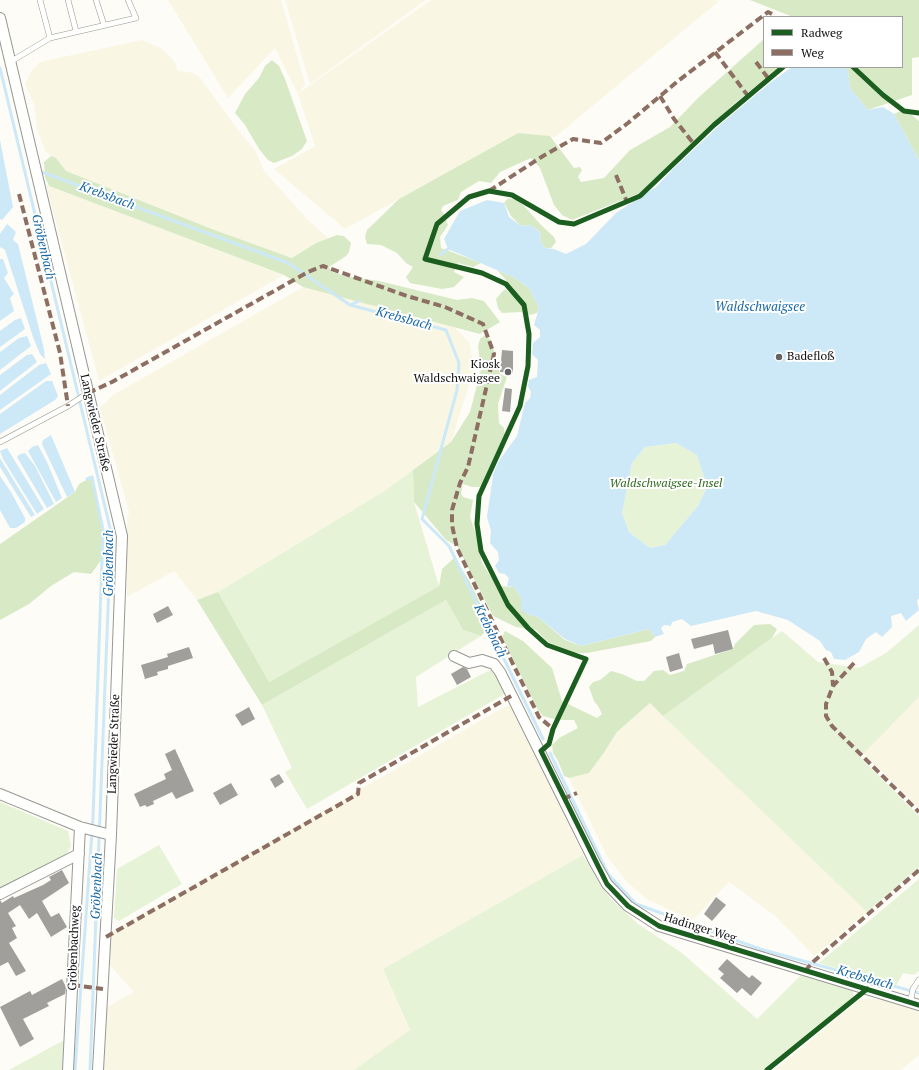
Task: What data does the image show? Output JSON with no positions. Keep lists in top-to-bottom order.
{
  "streets": {
    "street": ["Langwieder Straße", "Hadinger Weg", "Gröbenbachweg"]
  },
  "water": ["Krebsbach", "Gröbenbach", "Waldschwaigsee"],
  "parks": ["Waldschwaigsee-Insel"],
  "places": ["Badefloß", "Kiosk Waldschwaigsee"],
  "legend": ["Radweg", "Weg"]
}
